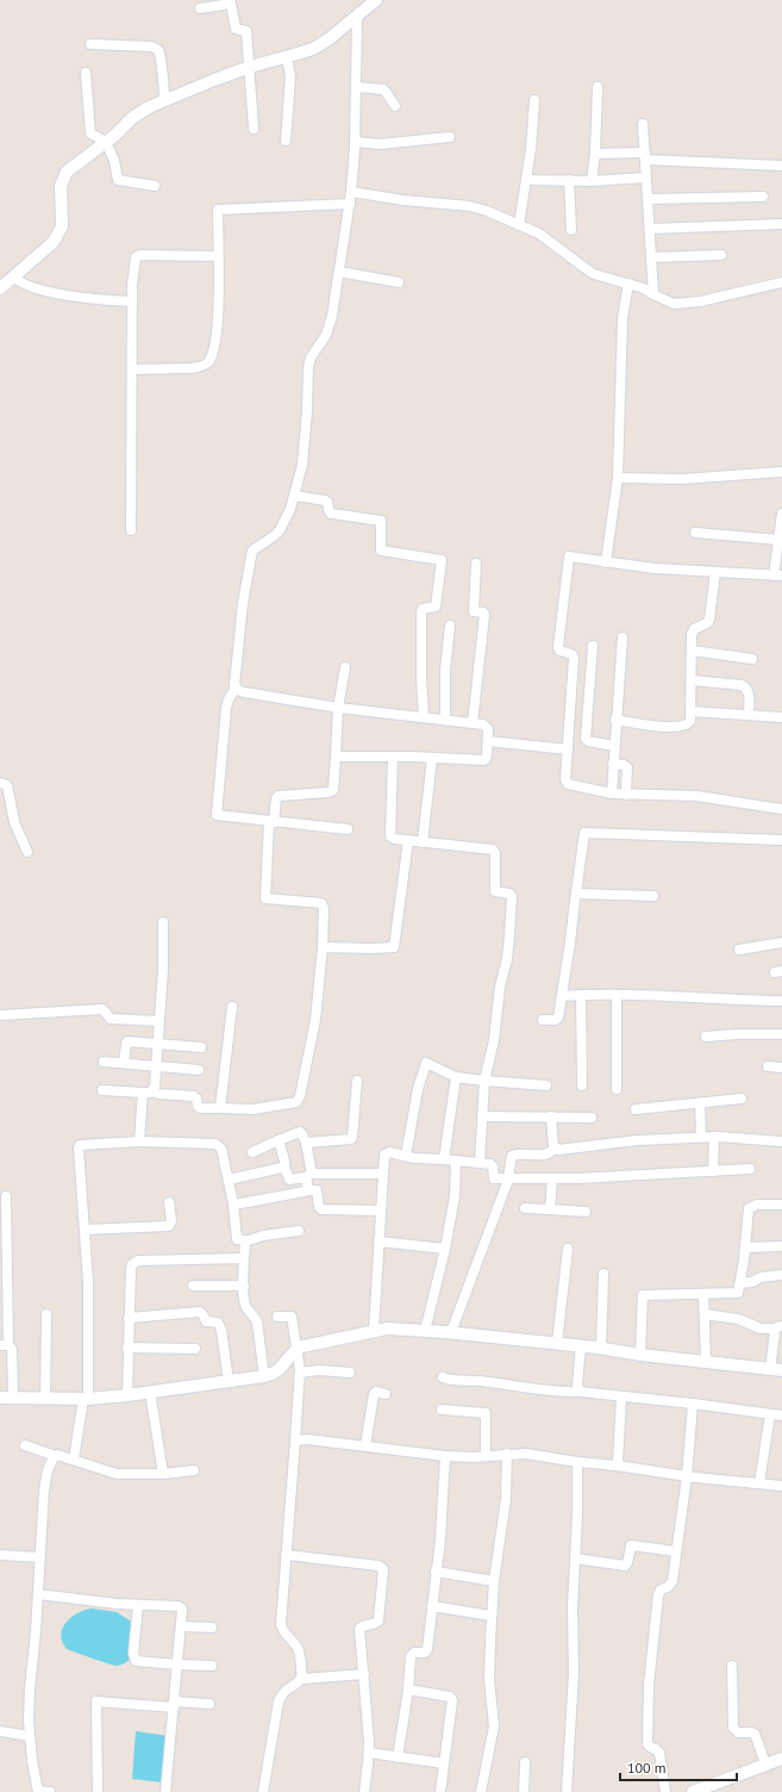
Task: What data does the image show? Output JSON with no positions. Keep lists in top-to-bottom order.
{
  "scale_bar": "100 m"
}
